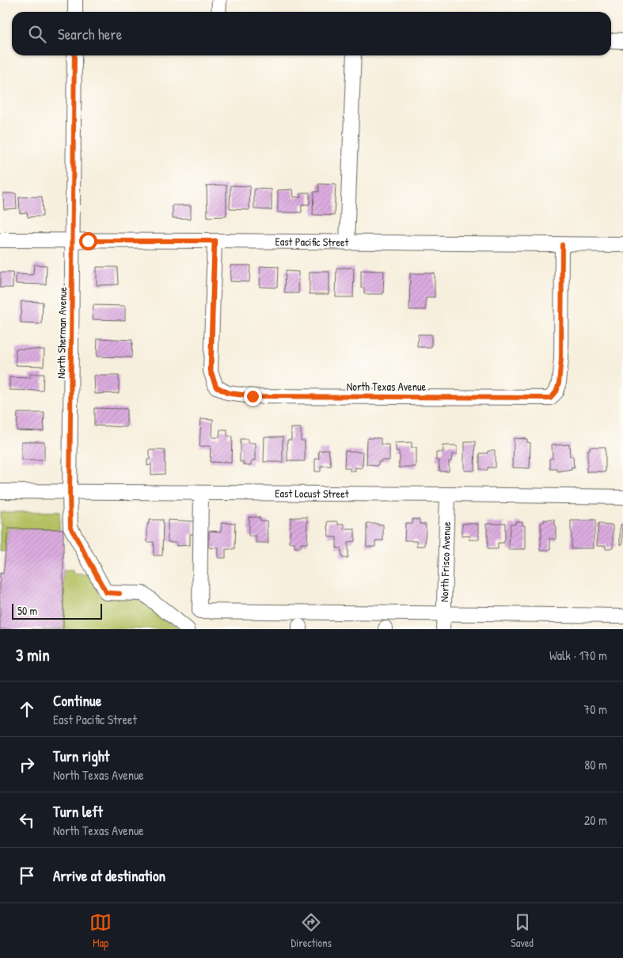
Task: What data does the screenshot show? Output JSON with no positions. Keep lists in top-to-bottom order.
{
  "streets": {
    "street": [
      "East Pacific Street",
      "North Sherman Avenue",
      "North Texas Avenue",
      "East Locust Street",
      "North Frisco Avenue"
    ]
  },
  "crossings": [
    ["East Pacific Street", "North Sherman Avenue"],
    ["East Pacific Street", "North Texas Avenue"],
    ["North Sherman Avenue", "East Locust Street"],
    ["East Locust Street", "North Frisco Avenue"]
  ],
  "scale_bar": "50 m",
  "page": {
    "search": "Search here",
    "scale": "50 m",
    "heading": ["3 min", "Walk · 170 m"],
    "list": [
      ["Continue", "East Pacific Street", "70 m"],
      ["Turn right", "North Texas Avenue", "80 m"],
      ["Turn left", "North Texas Avenue", "20 m"],
      "Arrive at destination"
    ],
    "nav": ["Map", "Directions", "Saved"]
  }
}
